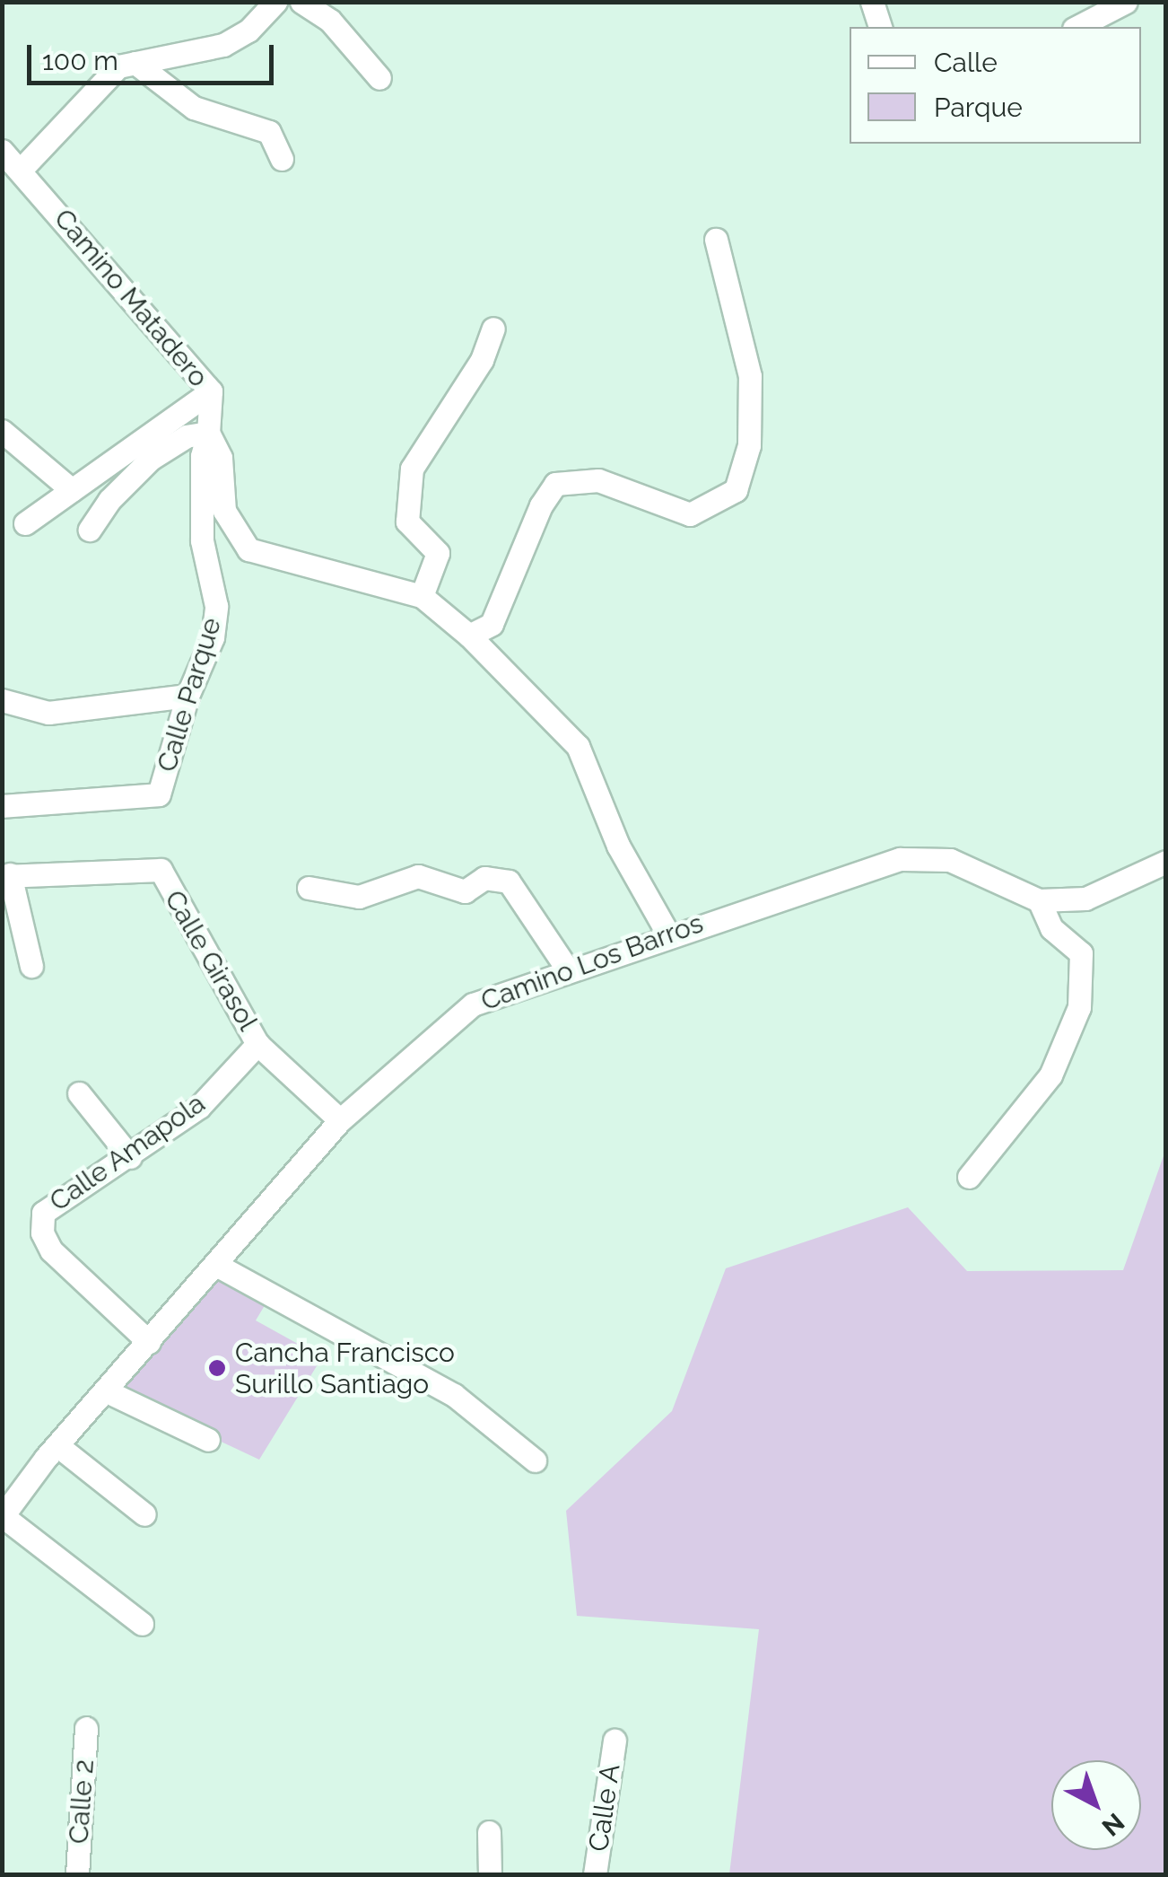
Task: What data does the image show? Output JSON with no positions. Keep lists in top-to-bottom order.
{
  "streets": {
    "street": [
      "Camino Matadero",
      "Calle Parque",
      "Calle Girasol",
      "Camino Los Barros",
      "Calle Amapola",
      "Calle 2",
      "Calle A"
    ]
  },
  "crossings": [
    ["Camino Matadero", "Calle Parque"],
    ["Camino Matadero", "Camino Los Barros"],
    ["Calle Girasol", "Camino Los Barros"],
    ["Calle Girasol", "Calle Amapola"],
    ["Camino Los Barros", "Calle Amapola"]
  ],
  "places": ["Cancha Francisco Surillo Santiago"],
  "legend": ["Calle", "Parque"],
  "scale_bar": "100 m",
  "north": "bottom right"
}
